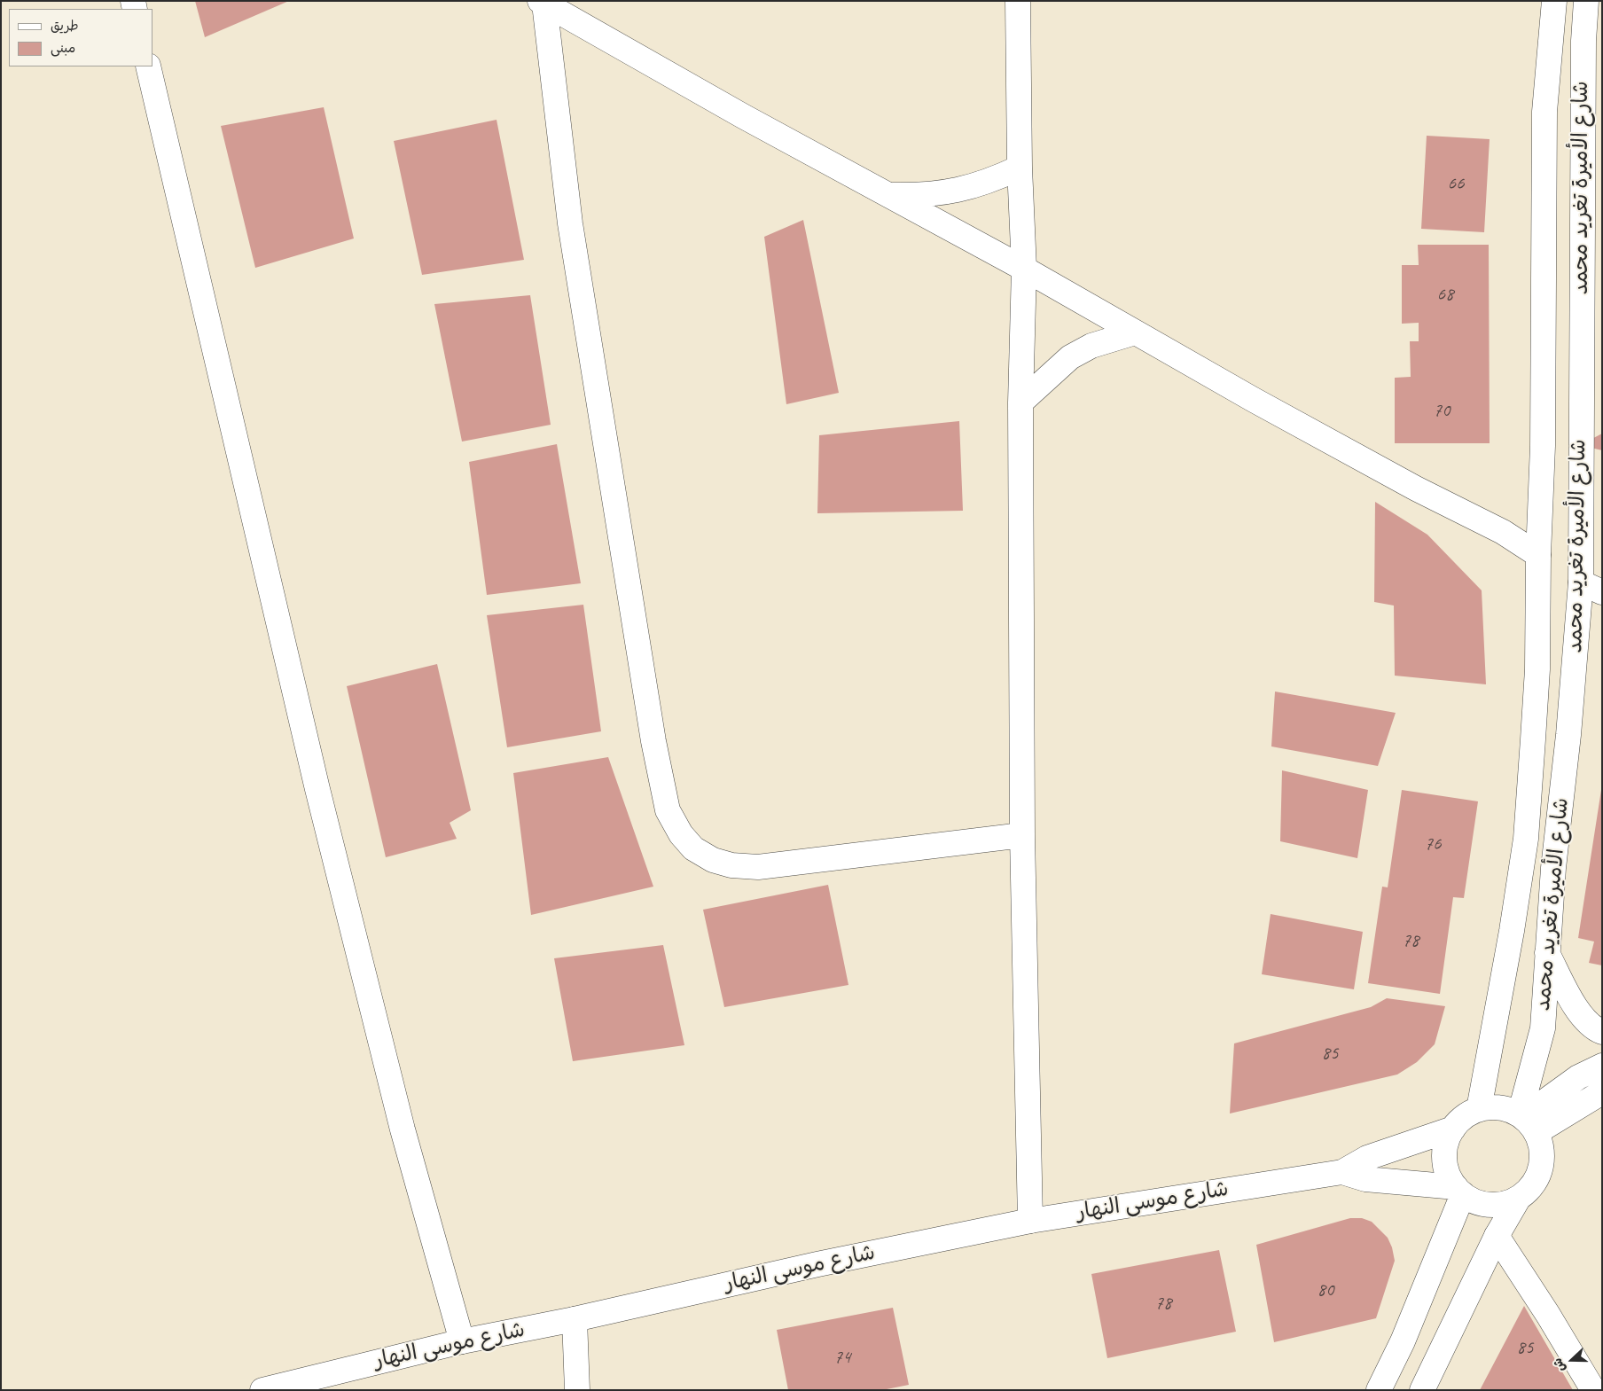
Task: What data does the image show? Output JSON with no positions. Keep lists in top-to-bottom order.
{
  "streets": {
    "street": ["شارع الأميرة تغريد محمد", "شارع موسى النهار"]
  },
  "crossings": [
    ["شارع الأميرة تغريد محمد", "شارع موسى النهار"]
  ],
  "house_numbers": [
    "66",
    "68",
    "70",
    "76",
    "78",
    "85",
    "80",
    "78",
    "85",
    "74"
  ],
  "legend": ["طريق", "مبنى"],
  "north": "left"
}
